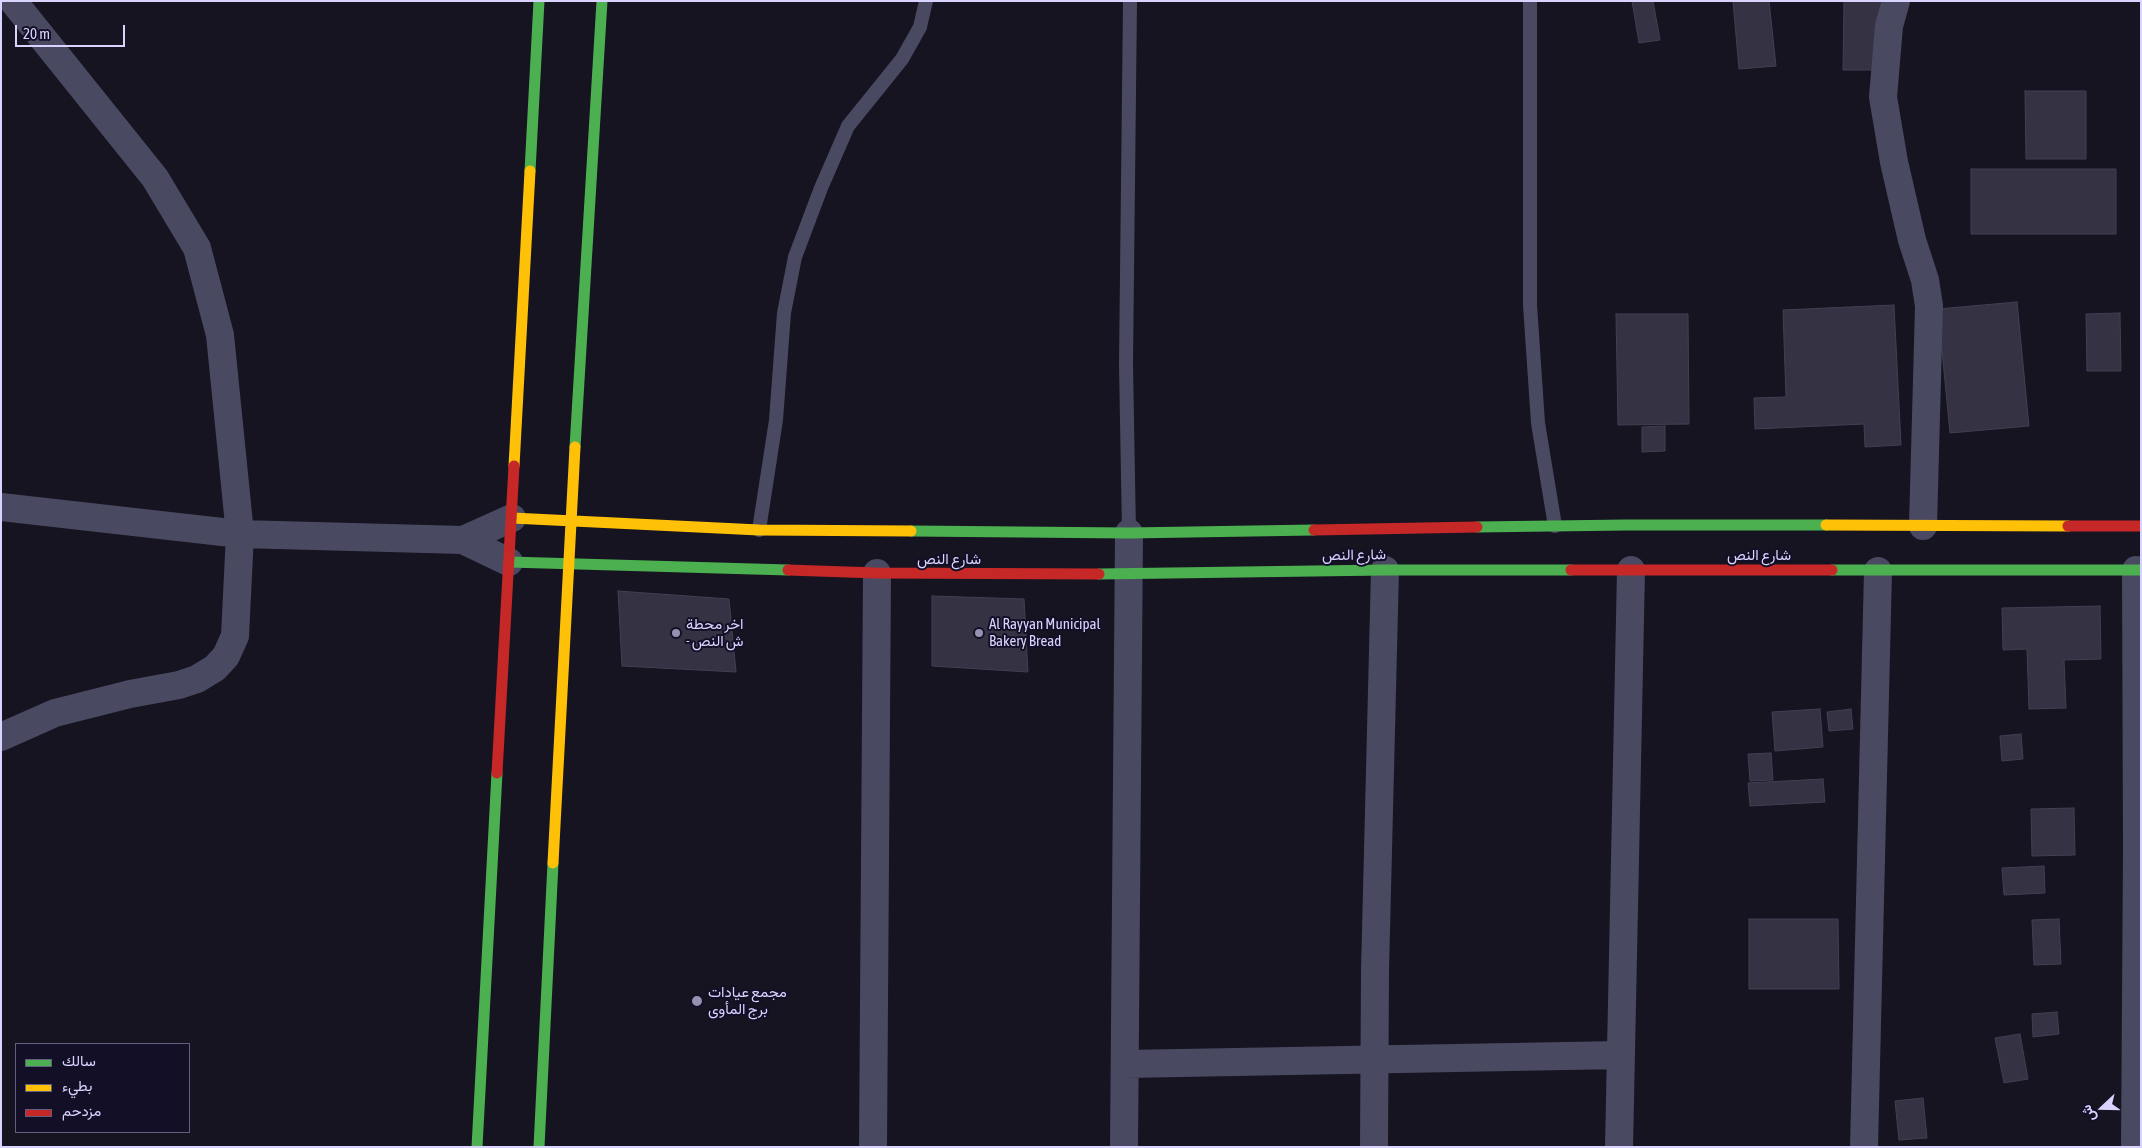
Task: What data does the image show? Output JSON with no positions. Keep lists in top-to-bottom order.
{
  "streets": {
    "main road": ["شارع النص"]
  },
  "places": ["اخر محطة - ش النص", "Al Rayyan Municipal Bakery Bread", "مجمع عيادات برج المأوى"],
  "legend": ["سالك", "بطيء", "مزدحم"],
  "scale_bar": "20 m",
  "north": "left"
}
